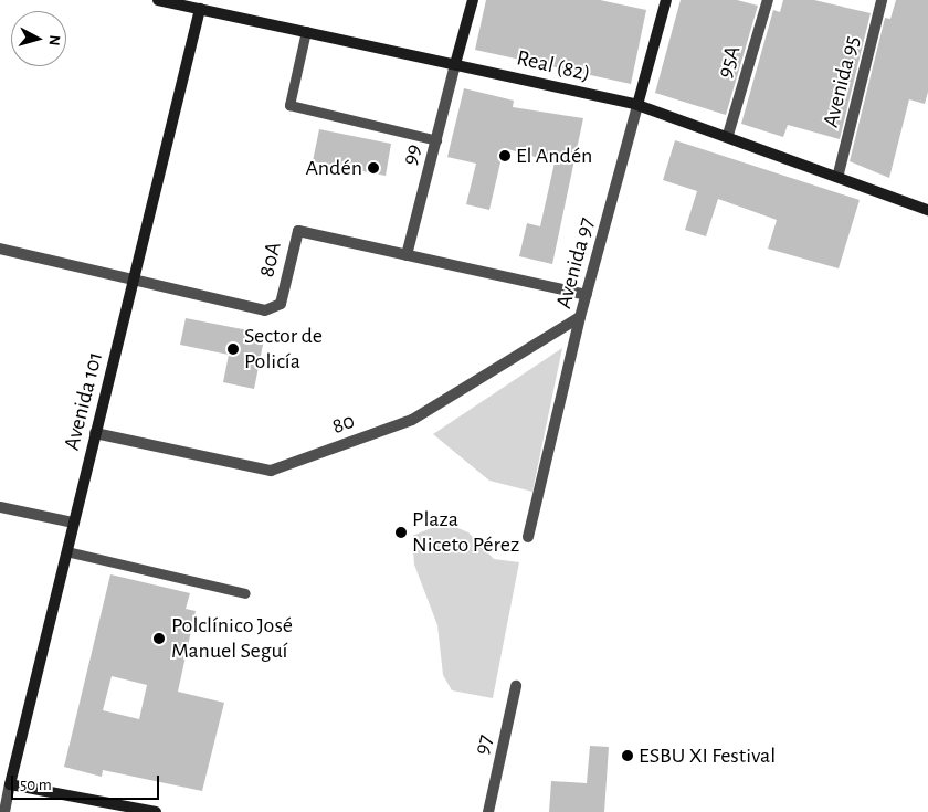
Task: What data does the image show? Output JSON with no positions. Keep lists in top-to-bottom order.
{
  "streets": {
    "main road": ["Real (82)", "Avenida 97", "Avenida 101"],
    "street": [
      "95A",
      "Avenida 95",
      "99",
      "80A",
      "80",
      "97"
    ]
  },
  "crossings": [
    ["95A", "Real (82)"],
    ["Real (82)", "Avenida 95"],
    ["Real (82)", "99"],
    ["Real (82)", "Avenida 97"],
    ["Real (82)", "Avenida 101"],
    ["99", "80A"],
    ["80A", "Avenida 97"],
    ["80A", "Avenida 101"],
    ["Avenida 97", "80"],
    ["Avenida 101", "80"]
  ],
  "places": [
    "El Andén",
    "Andén",
    "Sector de Policía",
    "Plaza Niceto Pérez",
    "Polclínico José Manuel Seguí",
    "ESBU XI Festival"
  ],
  "scale_bar": "50 m",
  "north": "right"
}
